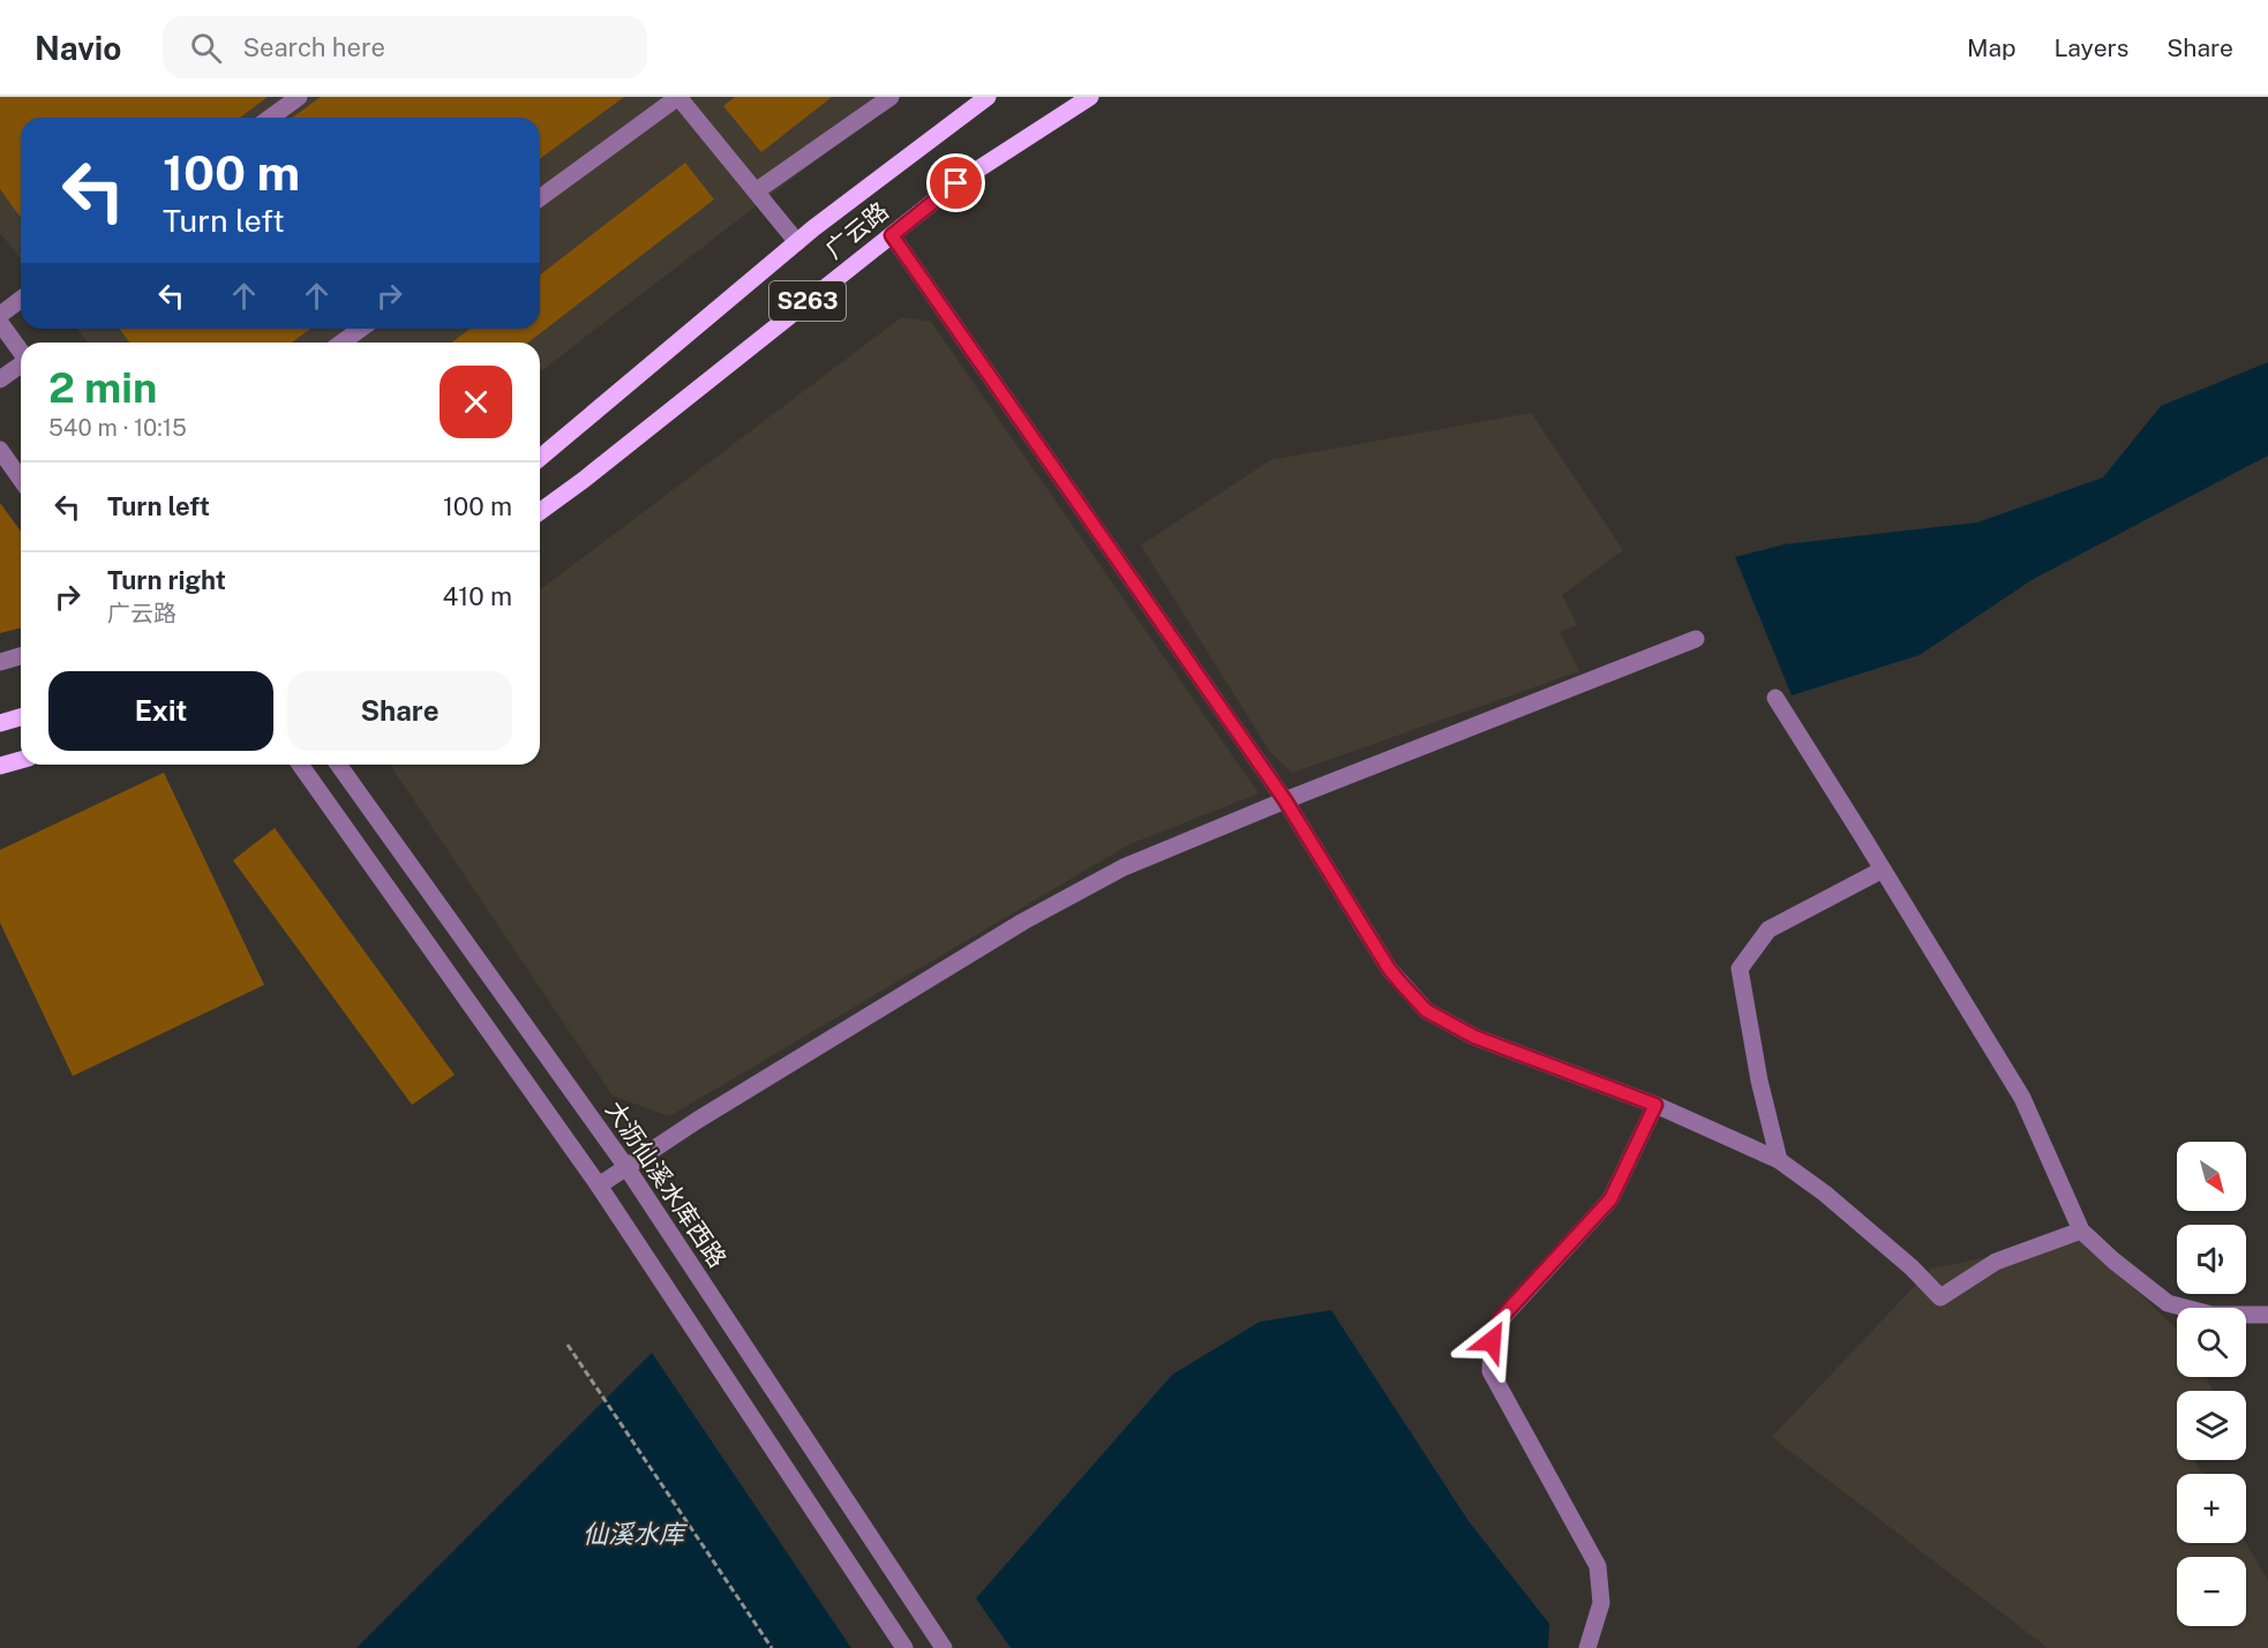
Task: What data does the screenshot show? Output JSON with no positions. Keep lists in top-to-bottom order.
{
  "streets": {
    "main road": ["广云路", "S263"],
    "street": ["大沥仙溪水库西路"]
  },
  "water": ["仙溪水库"],
  "north": "bottom right",
  "page": {
    "header": "Navio",
    "search": "Search here",
    "nav": ["Map", "Layers", "Share"],
    "turn": ["100 m", "Turn left"],
    "heading": ["2 min", "540 m · 10:15"],
    "list": [
      {
        "name": "Turn left",
        "value": "100 m"
      },
      {
        "name": "Turn right",
        "note": "广云路",
        "value": "410 m"
      }
    ],
    "buttons": ["Exit", "Share"],
    "map_buttons": ["+", "−"]
  }
}
